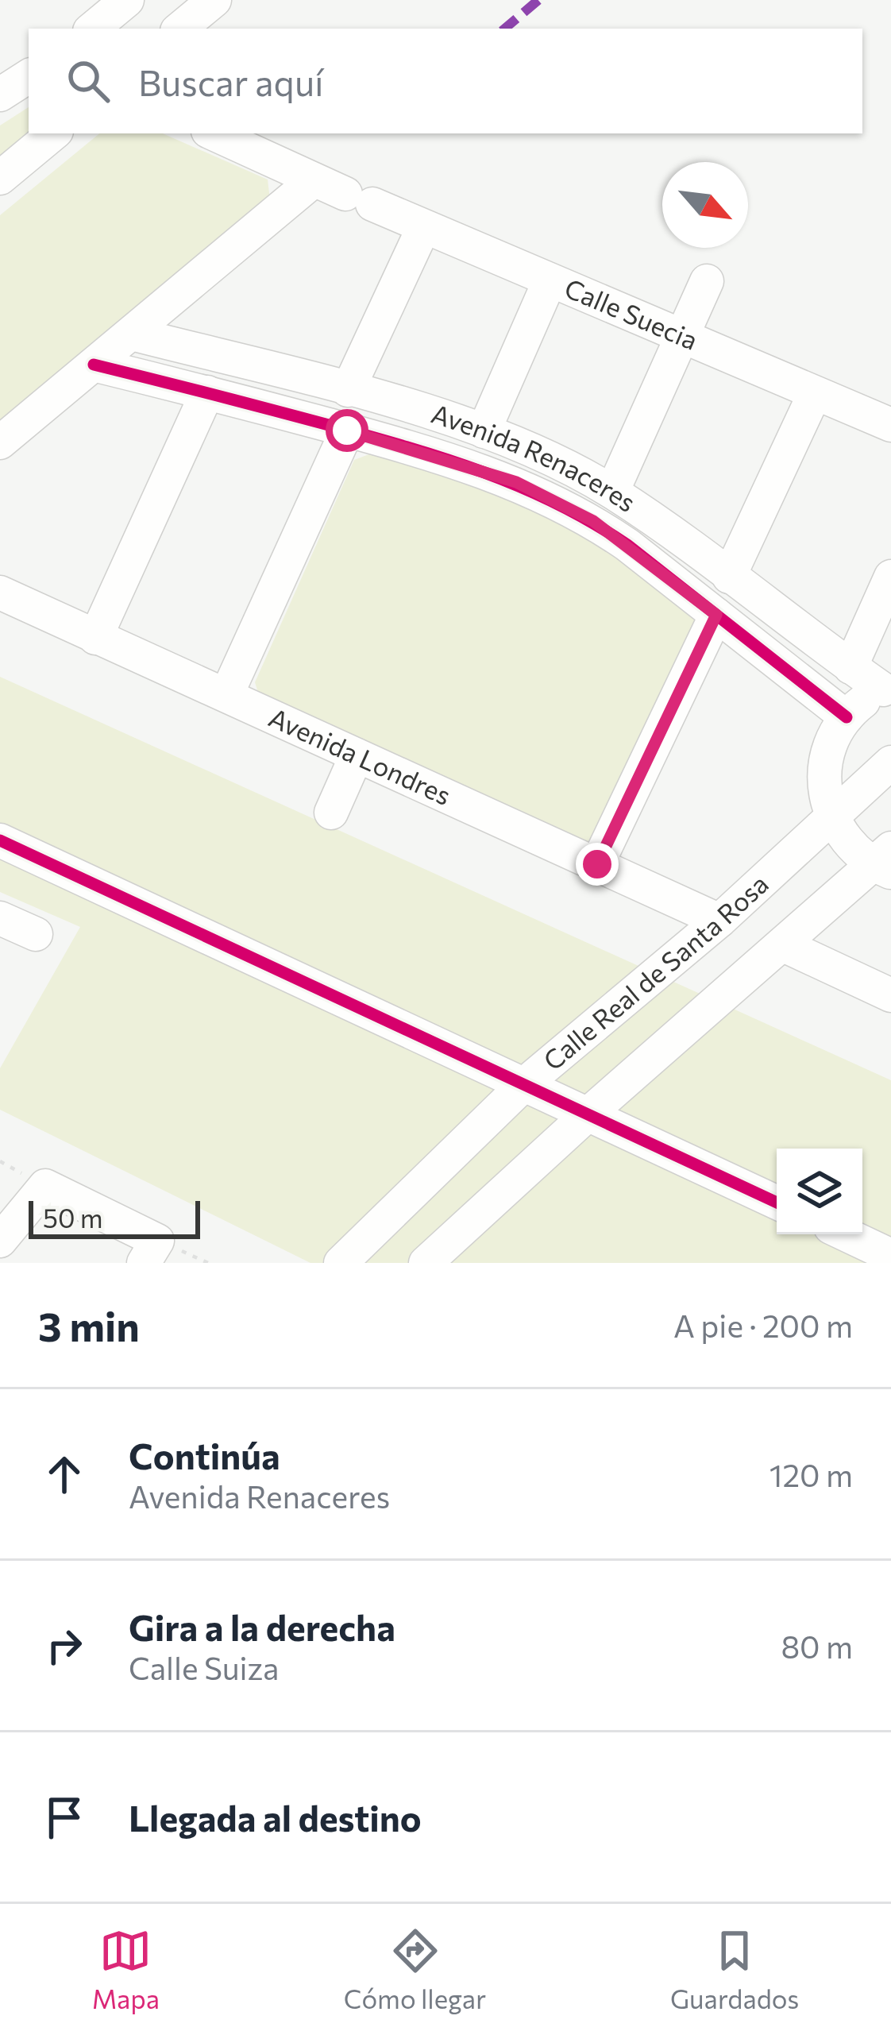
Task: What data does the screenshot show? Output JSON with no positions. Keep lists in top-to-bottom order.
{
  "streets": {
    "street": [
      "Calle Suecia",
      "Avenida Renaceres",
      "Avenida Londres",
      "Calle Real de Santa Rosa"
    ]
  },
  "crossings": [
    ["Avenida Renaceres", "Calle Real de Santa Rosa"],
    ["Avenida Londres", "Calle Real de Santa Rosa"]
  ],
  "scale_bar": "50 m",
  "north": "bottom right",
  "page": {
    "search": "Buscar aquí",
    "scale": "50 m",
    "heading": ["3 min", "A pie · 200 m"],
    "list": [
      ["Continúa", "Avenida Renaceres", "120 m"],
      ["Gira a la derecha", "Calle Suiza", "80 m"],
      "Llegada al destino"
    ],
    "nav": ["Mapa", "Cómo llegar", "Guardados"]
  }
}
